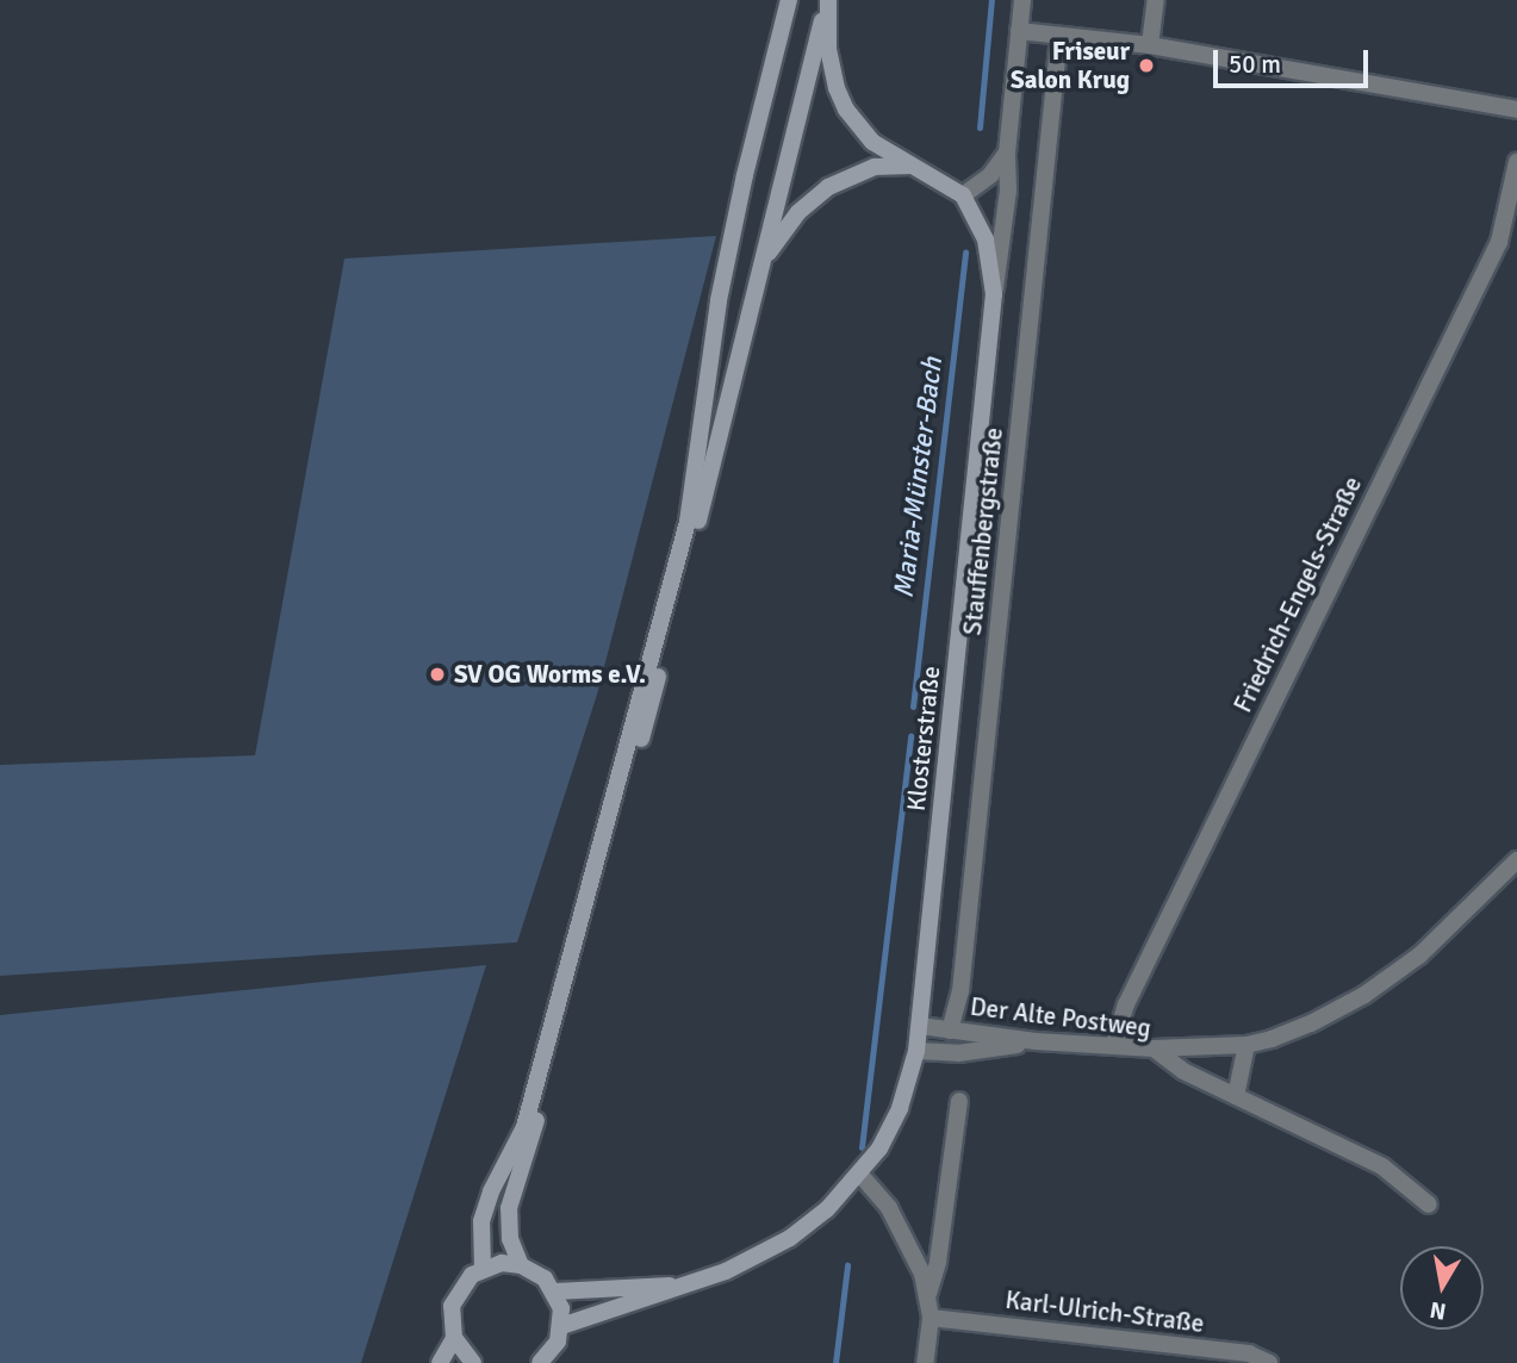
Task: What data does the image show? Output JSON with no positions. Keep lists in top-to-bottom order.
{
  "streets": {
    "main road": ["Klosterstraße"],
    "street": [
      "Stauffenbergstraße",
      "Friedrich-Engels-Straße",
      "Der Alte Postweg",
      "Karl-Ulrich-Straße"
    ]
  },
  "crossings": [
    ["Stauffenbergstraße", "Der Alte Postweg"],
    ["Friedrich-Engels-Straße", "Der Alte Postweg"],
    ["Klosterstraße", "Der Alte Postweg"]
  ],
  "water": ["Maria-Münster-Bach"],
  "places": ["Friseur Salon Krug", "SV OG Worms e.V."],
  "scale_bar": "50 m",
  "north": "bottom"
}
